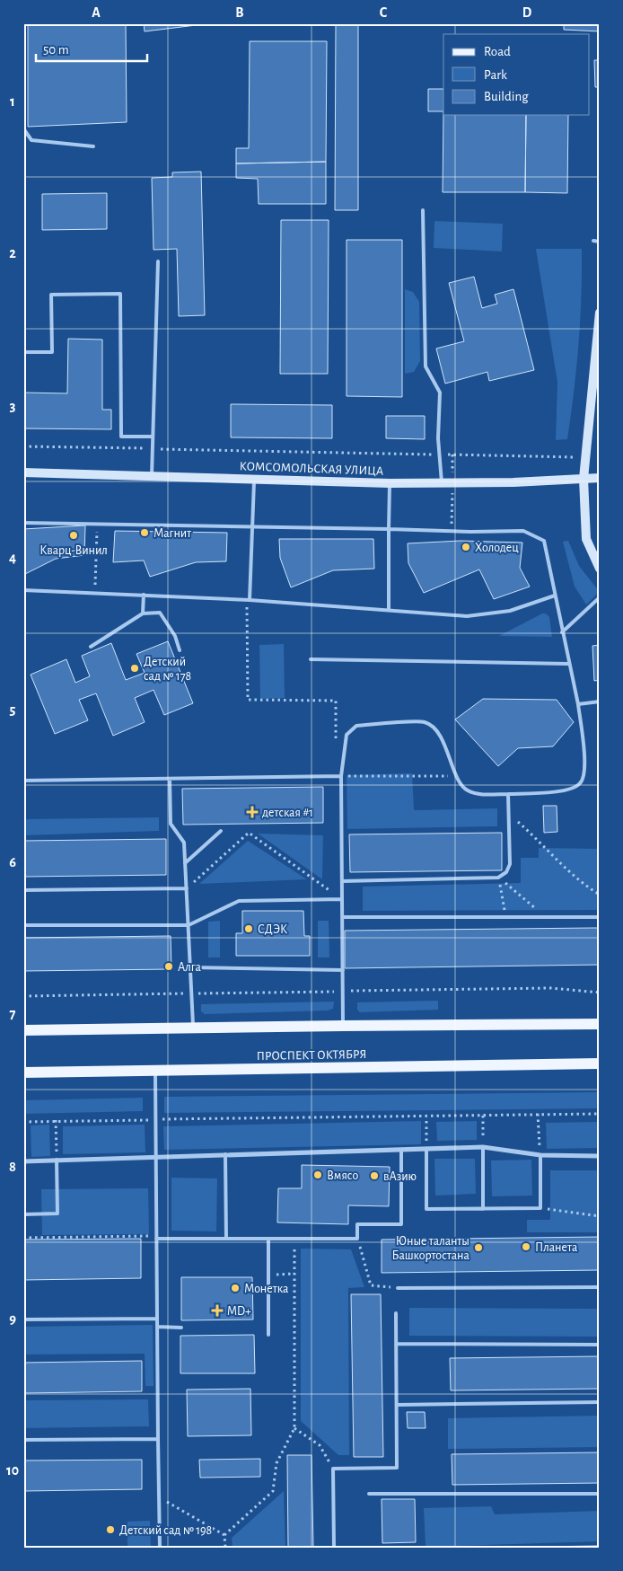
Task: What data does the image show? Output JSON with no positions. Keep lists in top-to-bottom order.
{
  "streets": {
    "main road": ["КОМСОМОЛЬСКАЯ УЛИЦА", "ПРОСПЕКТ ОКТЯБРЯ"]
  },
  "places": {
    "other": [
      "Магнит",
      "Кварц-Винил",
      "Холодец",
      "Детский сад № 178",
      "СДЭК",
      "Алга",
      "Вмясо",
      "вАзию",
      "Планета",
      "Юные таланты Башкортостана",
      "Монетка",
      "Детский сад № 198"
    ],
    "health": ["детская #1", "MD+"]
  },
  "legend": ["Road", "Park", "Building"],
  "scale_bar": "50 m",
  "grid": {
    "columns": [
      "A",
      "B",
      "C",
      "D"
    ],
    "rows": [
      "1",
      "2",
      "3",
      "4",
      "5",
      "6",
      "7",
      "8",
      "9",
      "10"
    ]
  }
}
